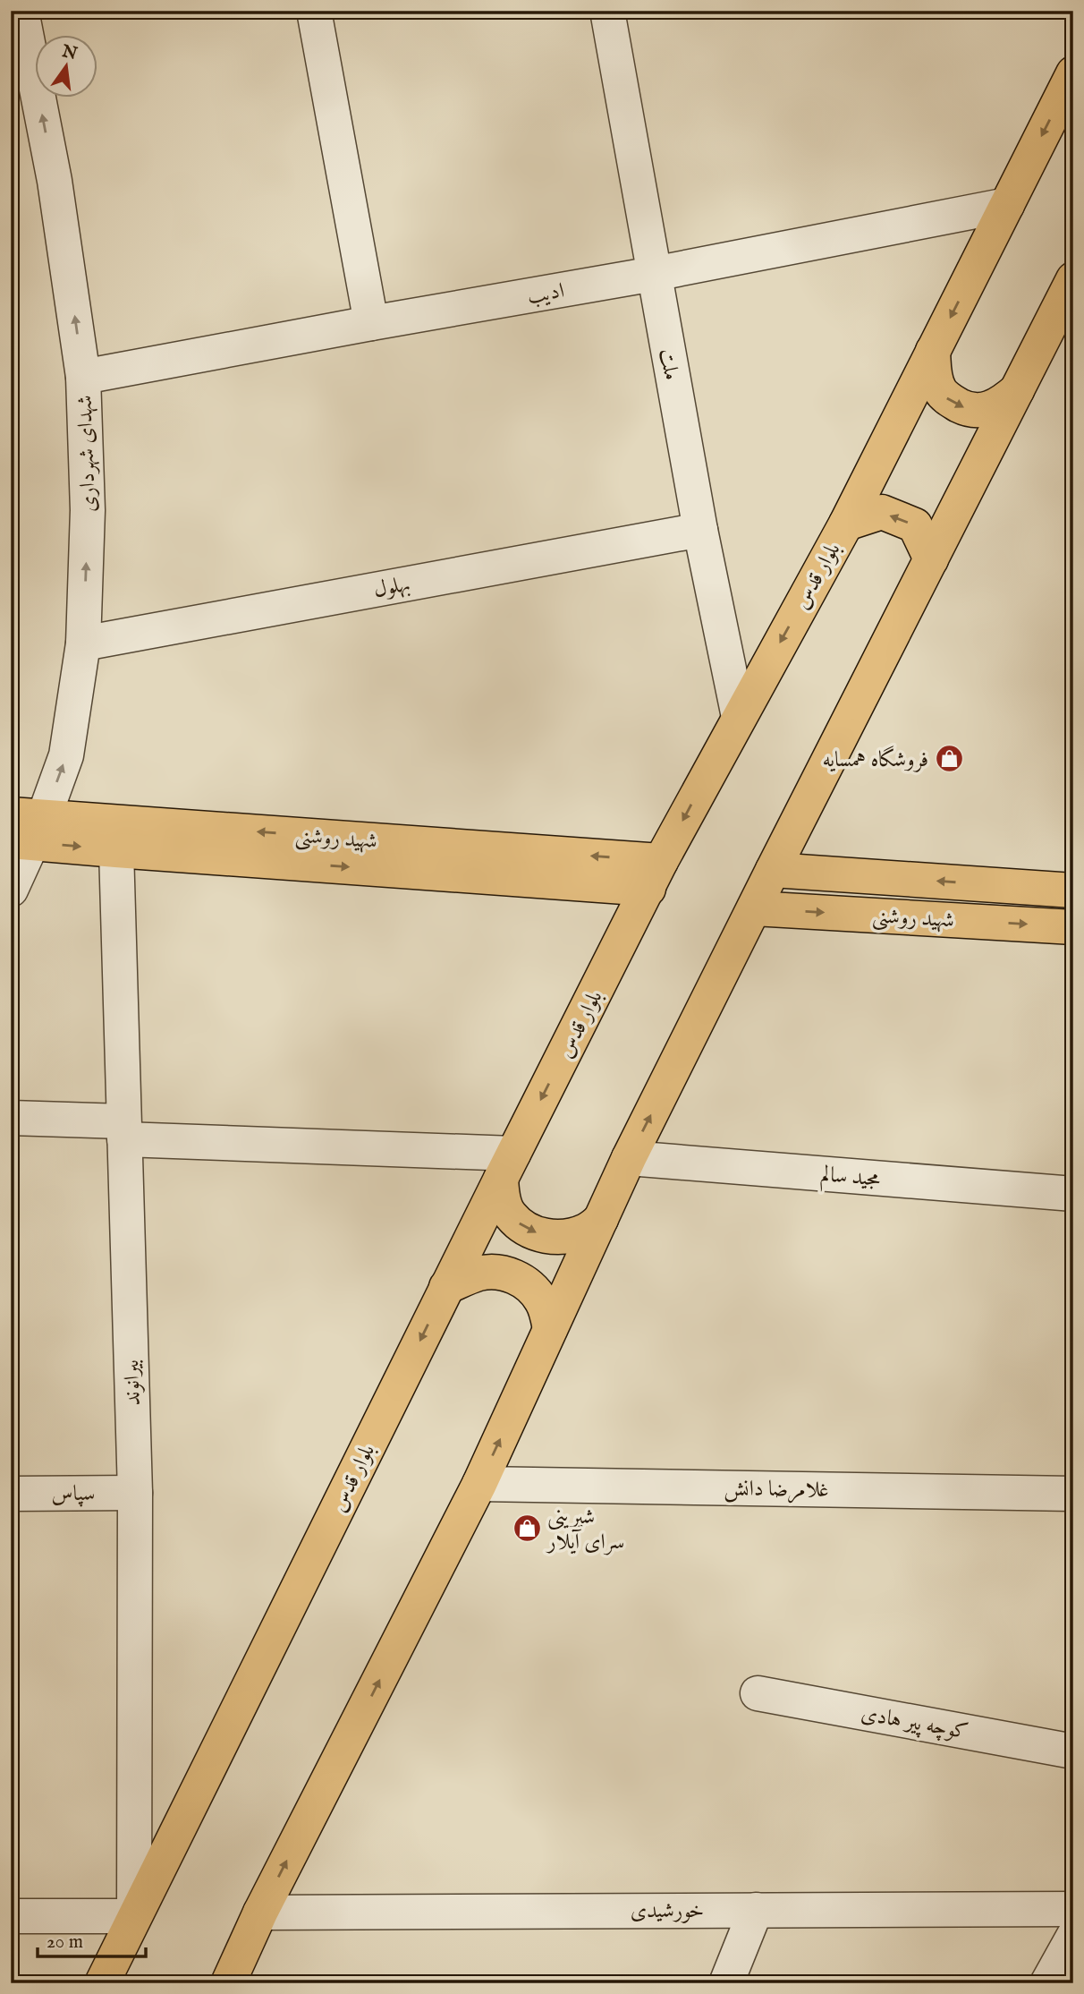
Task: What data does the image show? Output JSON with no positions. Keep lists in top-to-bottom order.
{
  "streets": {
    "main road": ["بلوار قدس", "شهید روشنی"],
    "street": [
      "ادیب",
      "ملت",
      "شهدای شهرداری",
      "بهلول",
      "مجید سالم",
      "بیرانوند",
      "غلامرضا دانش",
      "سپاس",
      "کوچه پیر هادی",
      "خورشیدی"
    ]
  },
  "crossings": [
    ["ادیب", "ملت"],
    ["ادیب", "شهدای شهرداری"],
    ["ادیب", "بلوار قدس"],
    ["ملت", "بلوار قدس"],
    ["ملت", "بهلول"],
    ["شهدای شهرداری", "بهلول"],
    ["شهدای شهرداری", "شهید روشنی"],
    ["بلوار قدس", "شهید روشنی"],
    ["بلوار قدس", "بیرانوند"],
    ["شهید روشنی", "بیرانوند"],
    ["بیرانوند", "سپاس"]
  ],
  "places": {
    "shop": ["فروشگاه همسایه", "شیرینی سرای آیلار"]
  },
  "scale_bar": "20 m",
  "north": "top"
}
